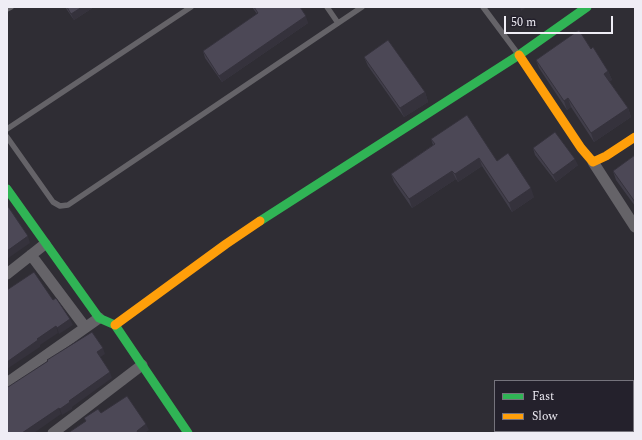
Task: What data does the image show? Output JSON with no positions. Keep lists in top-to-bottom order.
{
  "legend": ["Fast", "Slow"],
  "scale_bar": "50 m"
}
